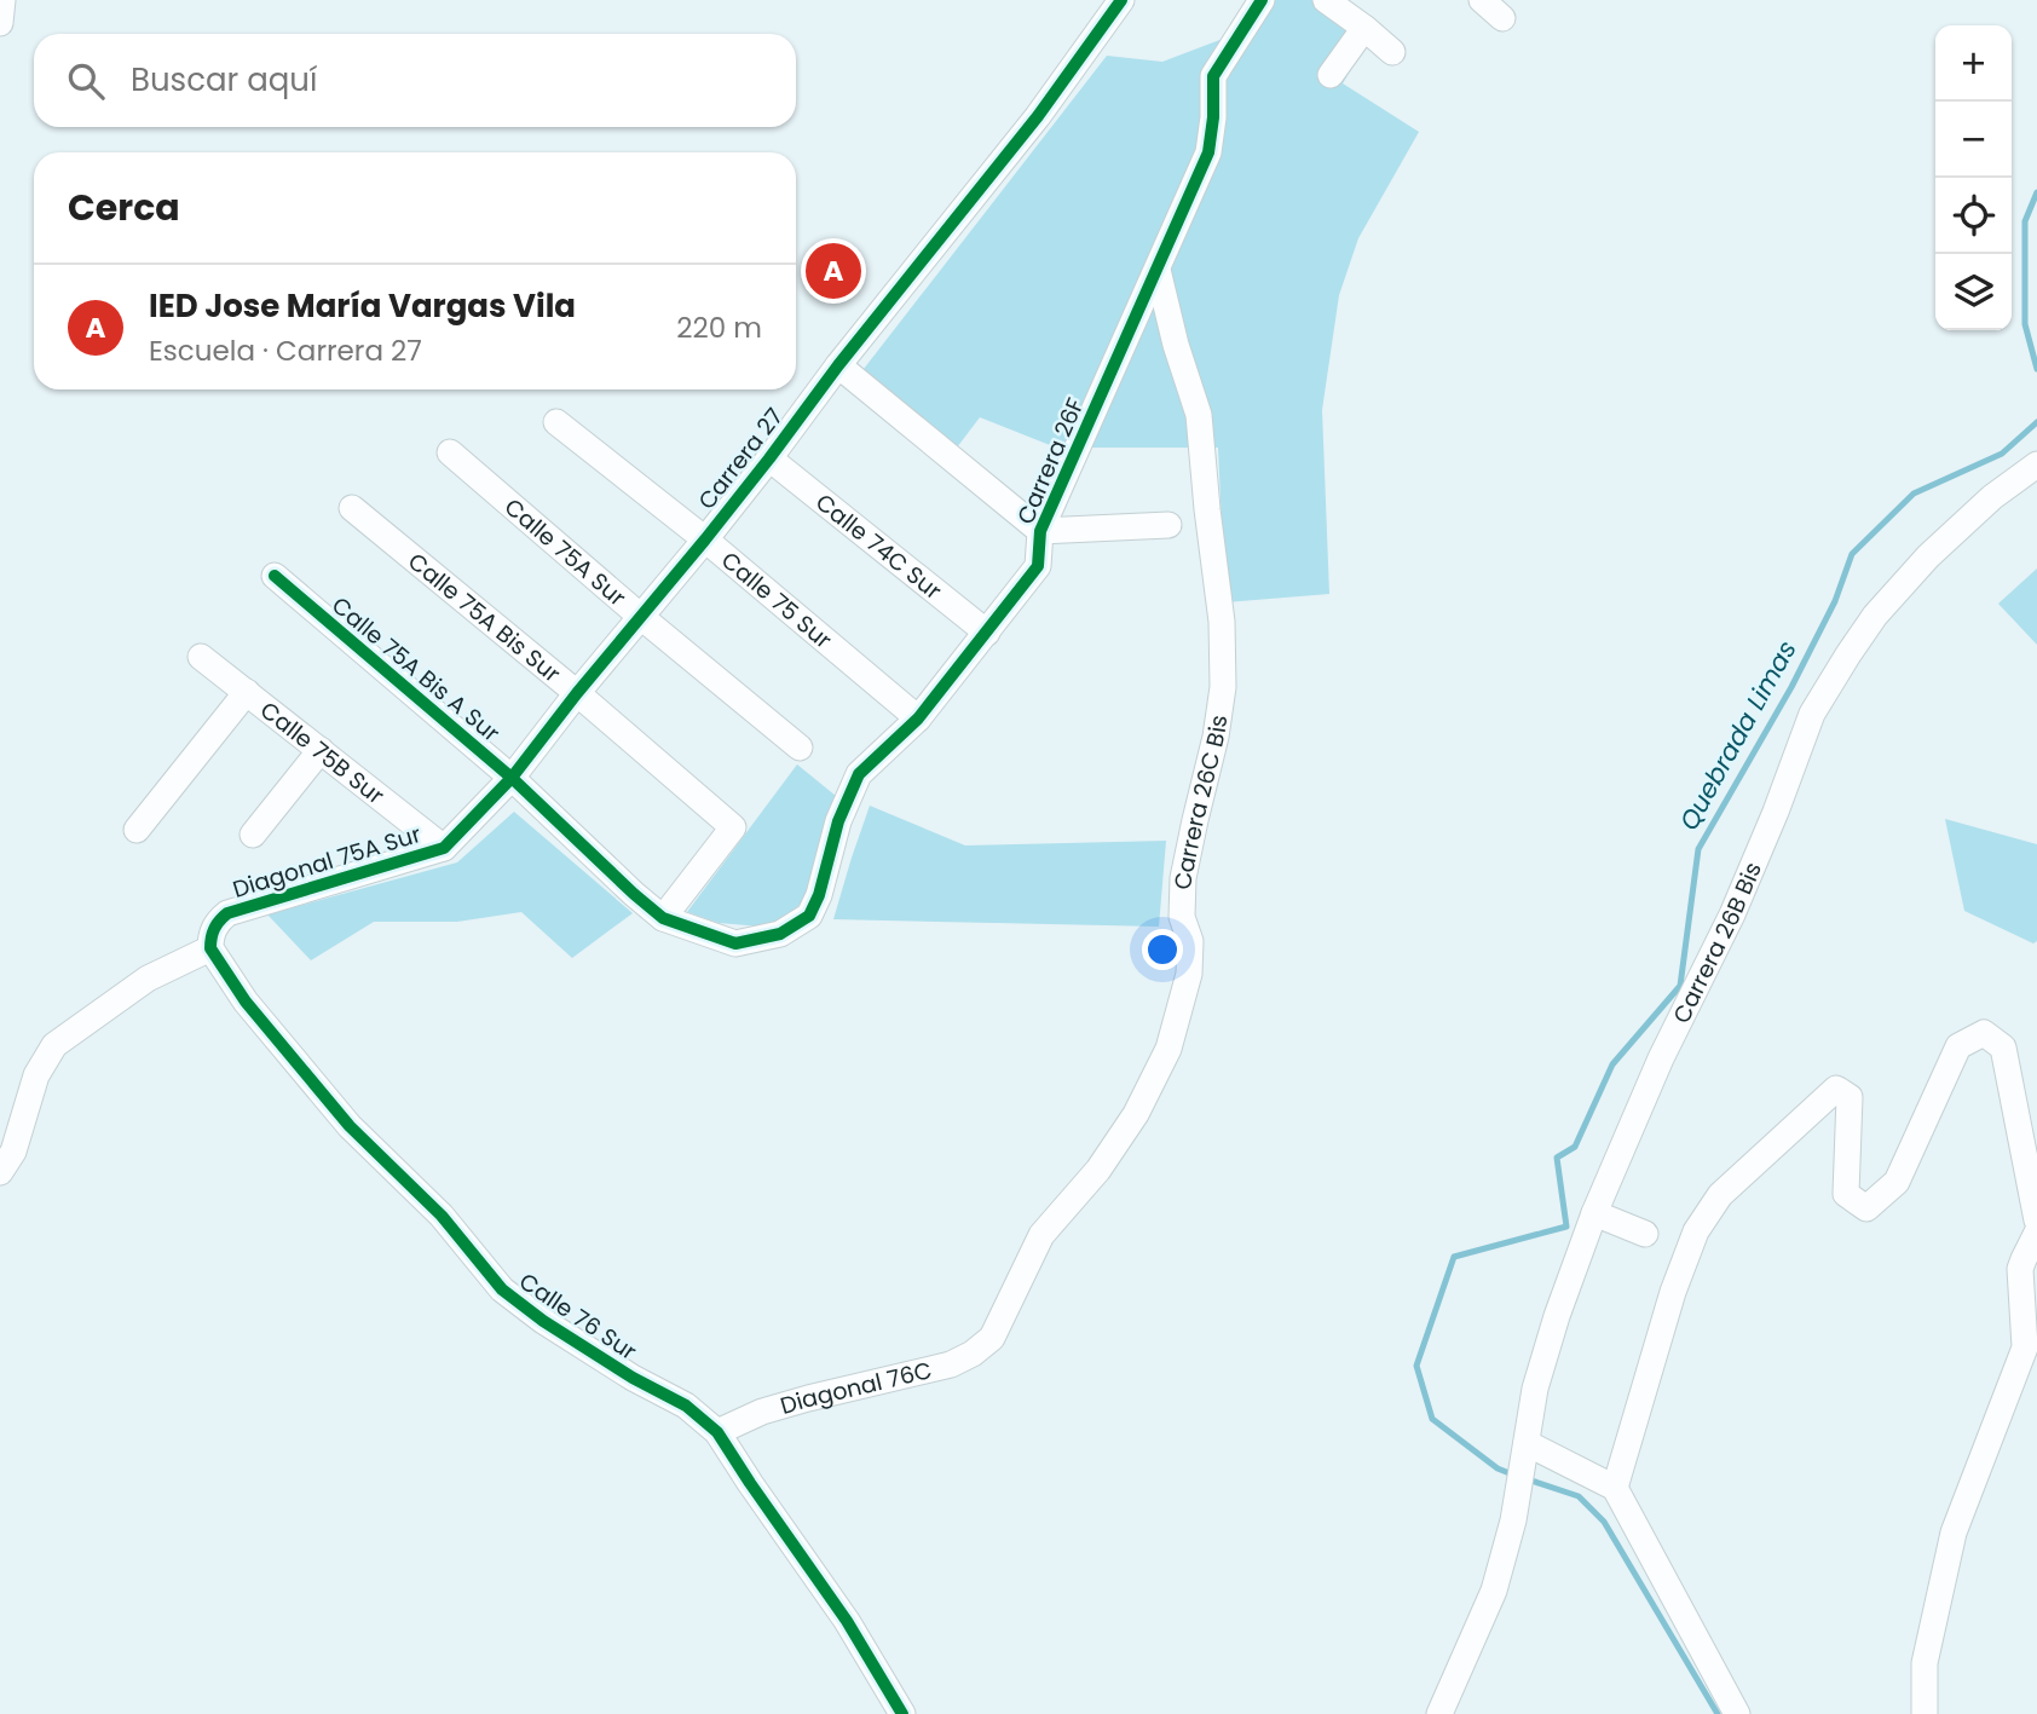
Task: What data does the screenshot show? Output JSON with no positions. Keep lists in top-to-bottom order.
{
  "streets": {
    "street": [
      "Carrera 27",
      "Carrera 26F",
      "Calle 74C Sur",
      "Calle 75A Sur",
      "Calle 75 Sur",
      "Calle 75A Bis Sur",
      "Calle 75A Bis A Sur",
      "Calle 75B Sur",
      "Carrera 26C Bis",
      "Diagonal 75A Sur",
      "Carrera 26B Bis",
      "Calle 76 Sur",
      "Diagonal 76C"
    ]
  },
  "crossings": [
    ["Carrera 27", "Calle 74C Sur"],
    ["Carrera 27", "Calle 75A Sur"],
    ["Carrera 27", "Calle 75 Sur"],
    ["Carrera 27", "Calle 75A Bis Sur"],
    ["Carrera 27", "Calle 75A Bis A Sur"],
    ["Carrera 27", "Diagonal 75A Sur"],
    ["Carrera 26F", "Calle 74C Sur"],
    ["Carrera 26F", "Calle 75 Sur"],
    ["Carrera 26F", "Calle 75A Bis A Sur"],
    ["Carrera 26F", "Carrera 26C Bis"],
    ["Calle 75A Bis Sur", "Calle 75A Bis A Sur"],
    ["Calle 75A Bis A Sur", "Diagonal 75A Sur"],
    ["Calle 75B Sur", "Diagonal 75A Sur"],
    ["Carrera 26C Bis", "Diagonal 76C"],
    ["Diagonal 75A Sur", "Calle 76 Sur"],
    ["Calle 76 Sur", "Diagonal 76C"]
  ],
  "water": ["Quebrada Limas"],
  "page": {
    "map_buttons": ["+", "−"],
    "search": "Buscar aquí",
    "heading": "Cerca",
    "pins": "A",
    "list": [
      {
        "mark": "A",
        "name": "IED Jose María Vargas Vila",
        "note": "Escuela · Carrera 27",
        "value": "220 m"
      }
    ]
  }
}
